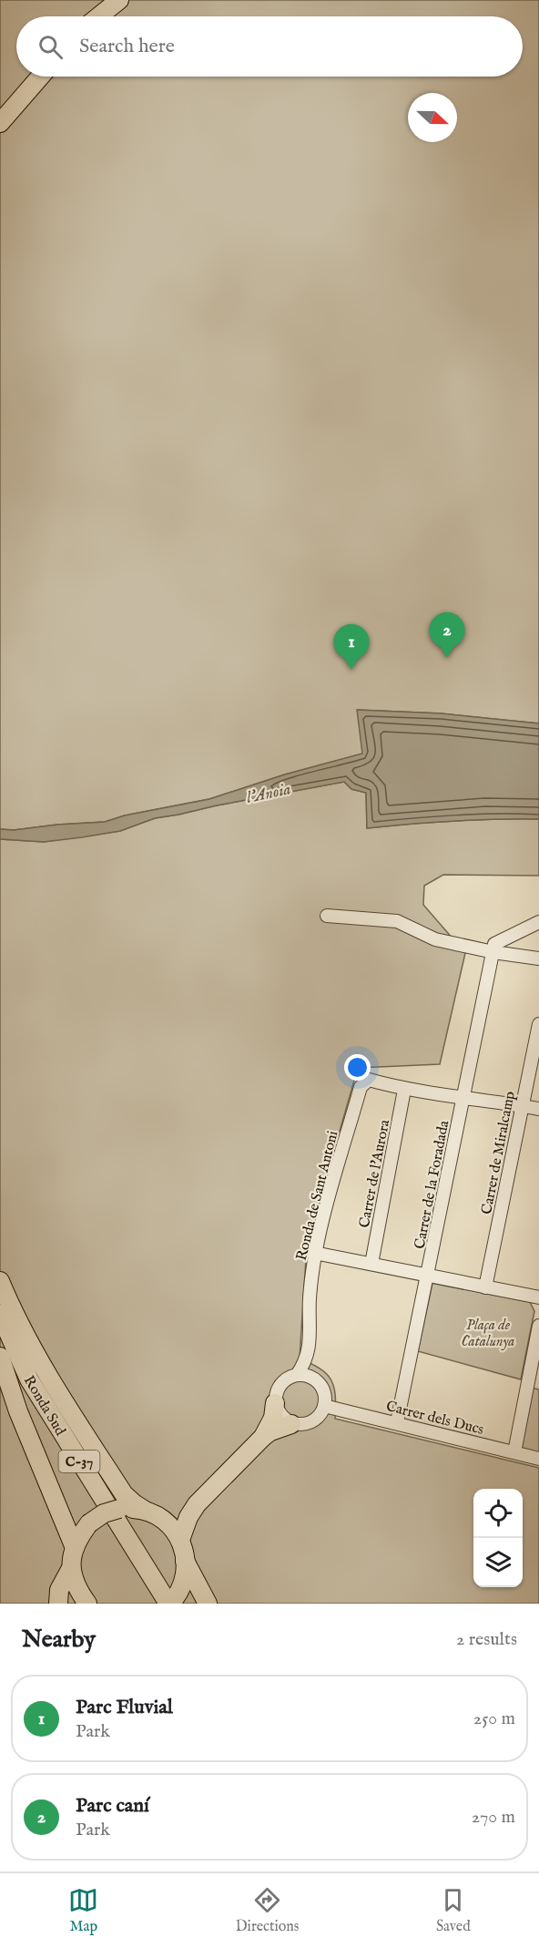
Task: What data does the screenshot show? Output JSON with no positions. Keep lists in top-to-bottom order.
{
  "streets": {
    "highway": ["Ronda Sud", "C-37"],
    "street": [
      "Carrer de Miralcamp",
      "Carrer de l'Aurora",
      "Carrer de la Foradada",
      "Ronda de Sant Antoni",
      "Carrer dels Ducs"
    ]
  },
  "crossings": [
    ["Carrer de l'Aurora", "Ronda de Sant Antoni"],
    ["Carrer de la Foradada", "Carrer dels Ducs"],
    ["Ronda de Sant Antoni", "Carrer dels Ducs"]
  ],
  "water": ["l'Anoia"],
  "parks": ["Plaça de Catalunya"],
  "north": "right",
  "page": {
    "search": "Search here",
    "pins": ["2", "1"],
    "heading": ["Nearby", "2 results"],
    "list": [
      {
        "mark": "1",
        "name": "Parc Fluvial",
        "note": "Park",
        "value": "250 m"
      },
      {
        "mark": "2",
        "name": "Parc caní",
        "note": "Park",
        "value": "270 m"
      }
    ],
    "nav": ["Map", "Directions", "Saved"]
  }
}
